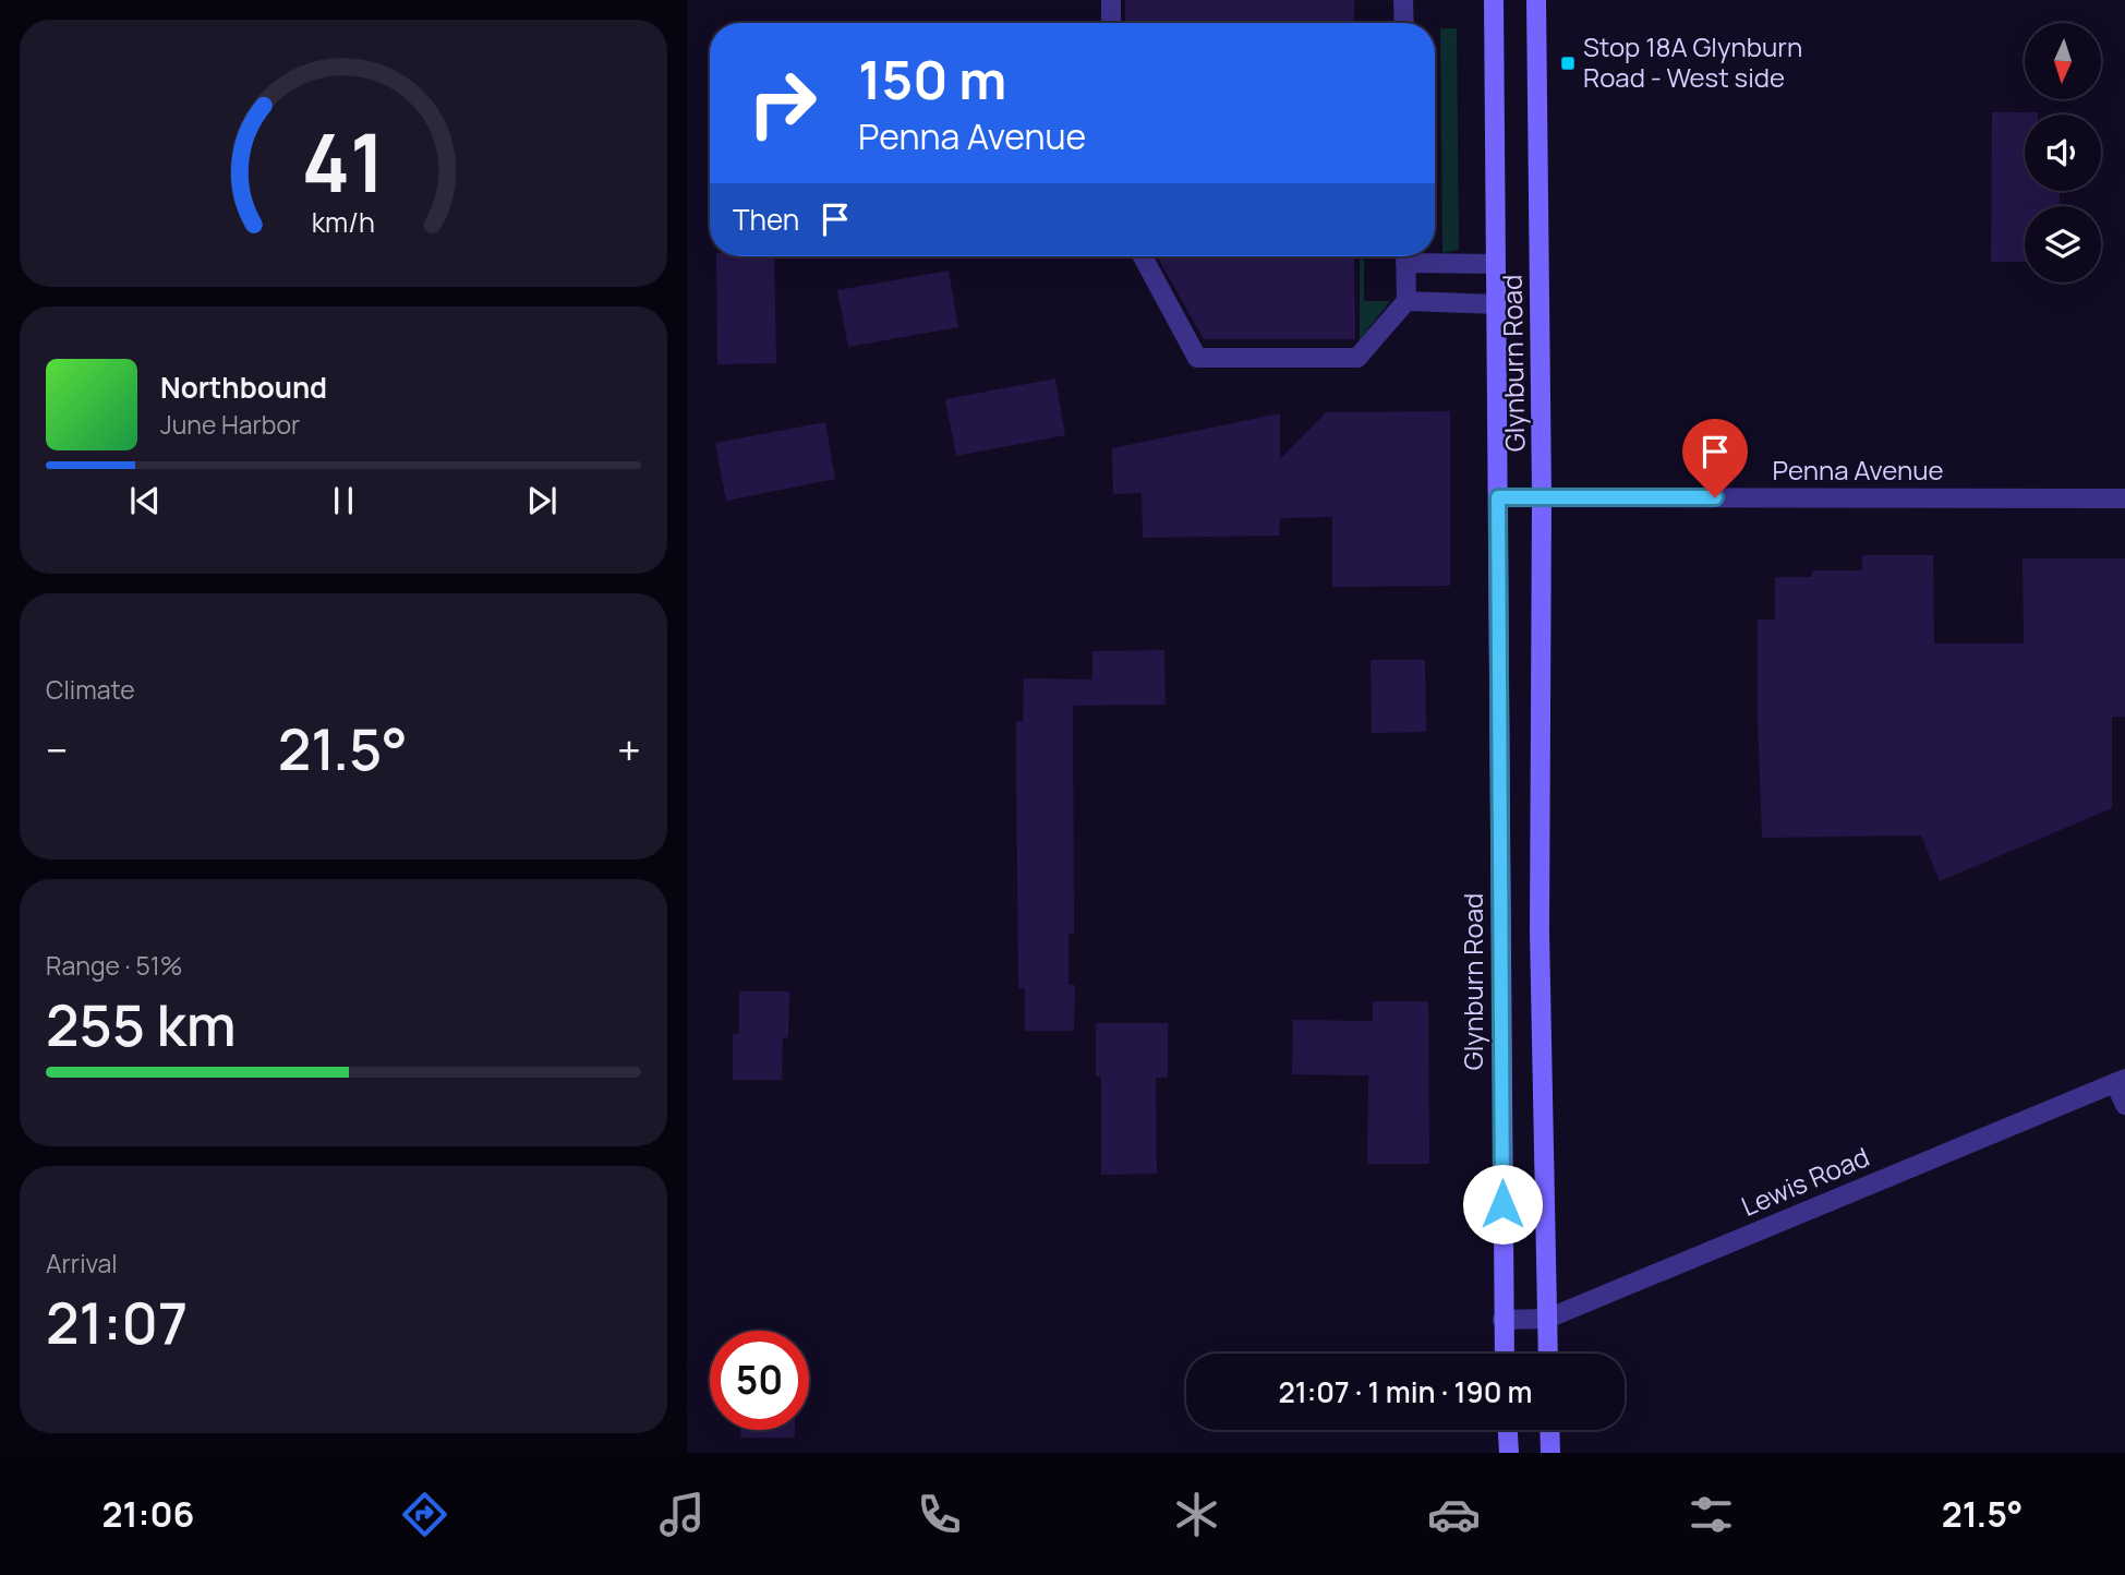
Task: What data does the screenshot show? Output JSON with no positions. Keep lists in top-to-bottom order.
{
  "streets": {
    "main road": ["Glynburn Road"],
    "street": ["Penna Avenue", "Lewis Road"]
  },
  "crossings": [
    ["Glynburn Road", "Penna Avenue"],
    ["Glynburn Road", "Lewis Road"]
  ],
  "places": {
    "transit": ["Stop 18A Glynburn Road - West side"]
  },
  "north": "bottom",
  "page": {
    "turn": ["150 m", "Penna Avenue"],
    "then": "Then",
    "song": ["Northbound", "June Harbor"],
    "tile": [
      "Climate",
      ["Range · 51%", "255 km"],
      ["Arrival", "21:07"]
    ],
    "heat": ["−", "21.5°", "+"],
    "limit": "50",
    "trip": "21:07 · 1 min · 190 m",
    "tabs": ["21:06", "21.5°"],
    "gauge": ["41", "km/h"]
  }
}
